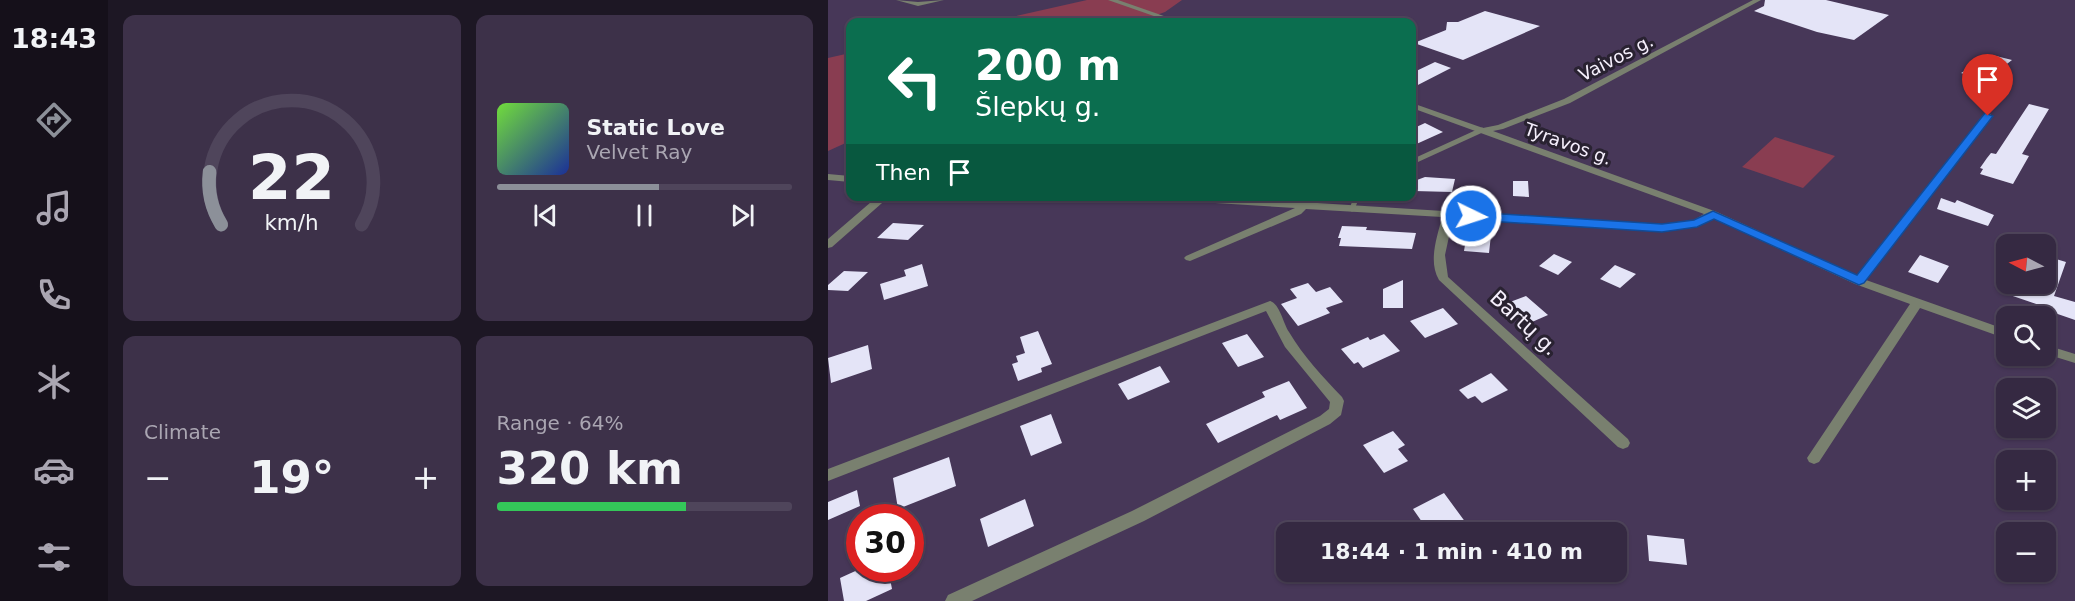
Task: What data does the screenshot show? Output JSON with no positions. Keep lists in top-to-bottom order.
{
  "streets": {
    "street": ["Vaivos g.", "Tyravos g.", "Bartų g."]
  },
  "crossings": [
    ["Vaivos g.", "Tyravos g."]
  ],
  "north": "left",
  "page": {
    "tabs": "18:43",
    "turn": ["200 m", "Šlepkų g."],
    "song": ["Static Love", "Velvet Ray"],
    "then": "Then",
    "map_buttons": ["+", "−"],
    "tile": [
      "Climate",
      ["Range · 64%", "320 km"]
    ],
    "heat": ["−", "19°", "+"],
    "limit": "30",
    "trip": "18:44 · 1 min · 410 m",
    "gauge": ["22", "km/h"]
  }
}
